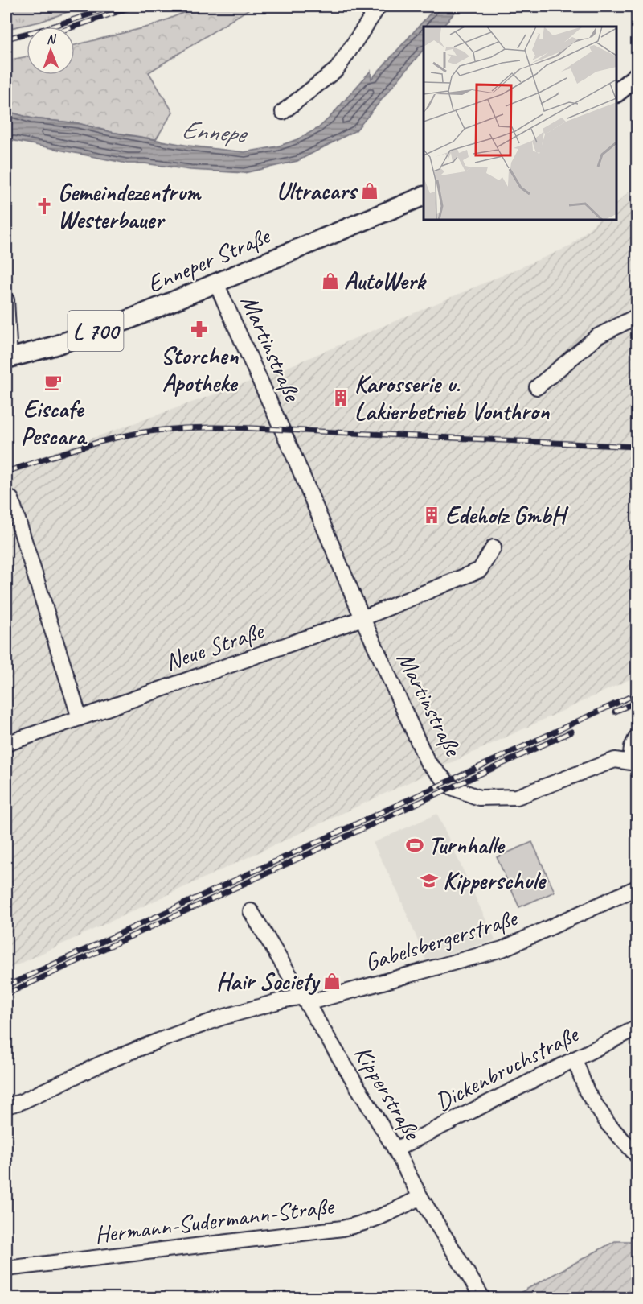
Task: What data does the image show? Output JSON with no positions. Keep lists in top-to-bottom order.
{
  "streets": {
    "main road": ["Enneper Straße", "L 700"],
    "street": [
      "Martinstraße",
      "Neue Straße",
      "Gabelsbergerstraße",
      "Dickenbruchstraße",
      "Kipperstraße",
      "Hermann-Sudermann-Straße"
    ]
  },
  "crossings": [
    ["Enneper Straße", "Martinstraße"],
    ["Martinstraße", "Neue Straße"],
    ["Gabelsbergerstraße", "Kipperstraße"],
    ["Dickenbruchstraße", "Kipperstraße"],
    ["Kipperstraße", "Hermann-Sudermann-Straße"]
  ],
  "water": ["Ennepe"],
  "places": {
    "shop": ["Ultracars", "AutoWerk", "Hair Society"],
    "church": ["Gemeindezentrum Westerbauer"],
    "pharmacy": ["Storchen Apotheke"],
    "cafe": ["Eiscafe Pescara"],
    "building": ["Karosserie u. Lakierbetrieb Vonthron", "Edeholz GmbH"],
    "sports": ["Turnhalle"],
    "school or university": ["Kipperschule"]
  },
  "north": "top"
}
